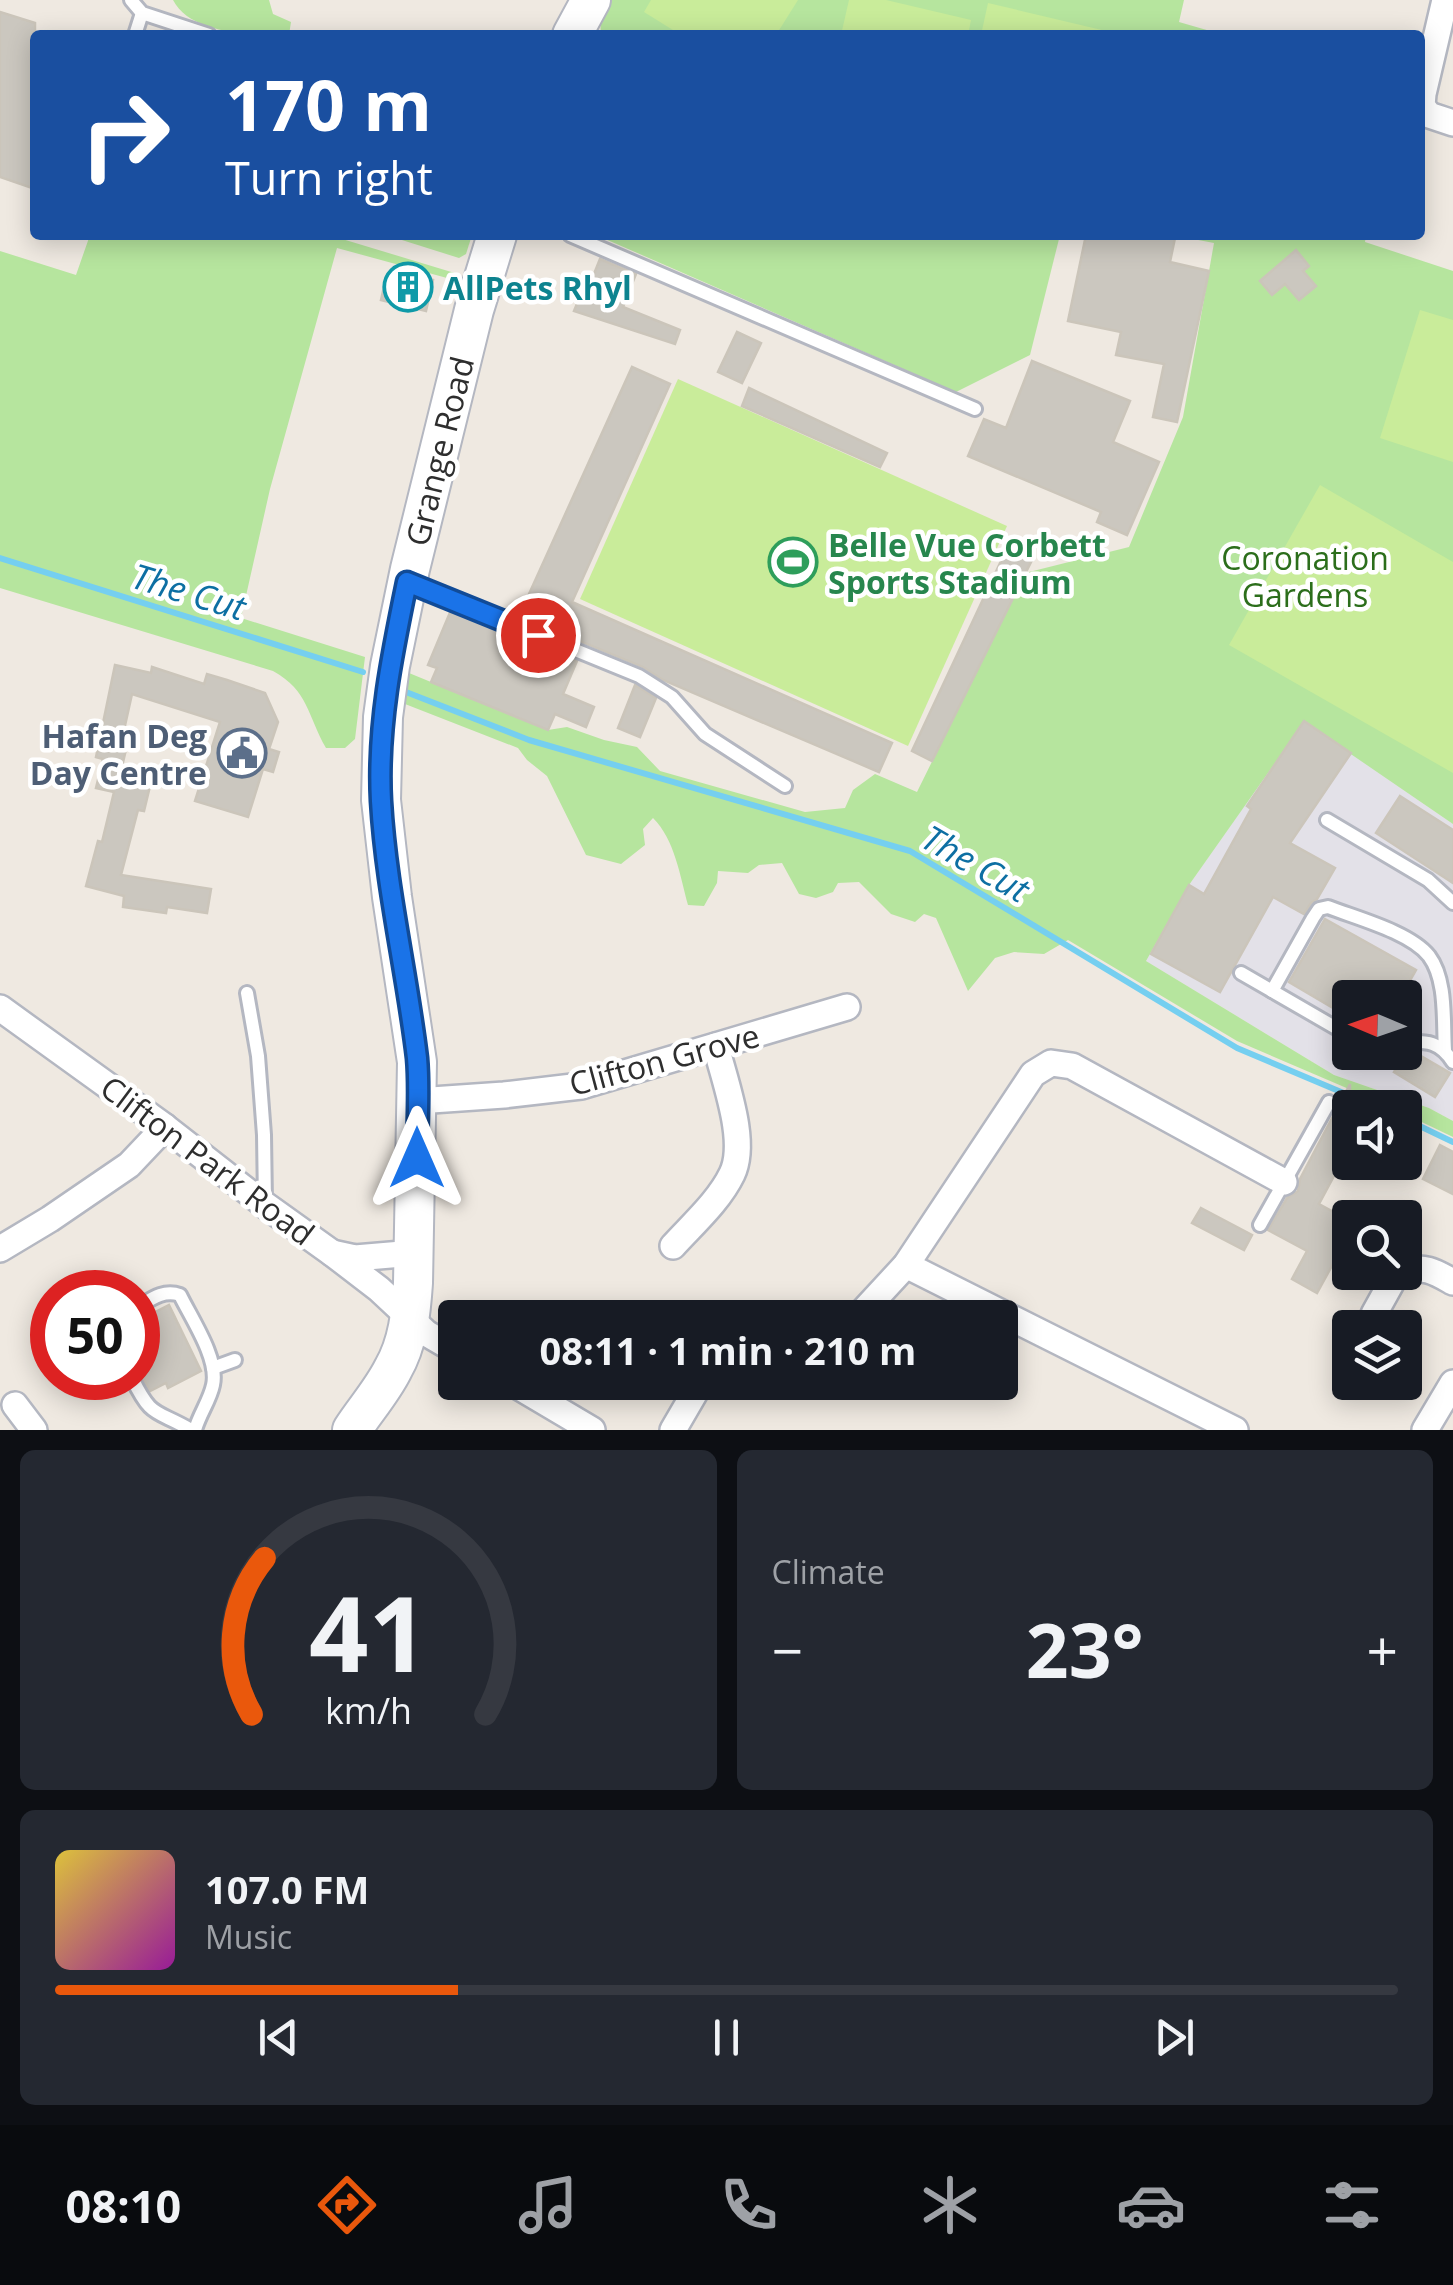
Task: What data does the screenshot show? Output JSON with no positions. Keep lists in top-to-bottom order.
{
  "streets": {
    "main road": ["Grange Road"],
    "street": ["Clifton Grove", "Clifton Park Road"]
  },
  "crossings": [
    ["Grange Road", "Clifton Grove"],
    ["Grange Road", "Clifton Park Road"]
  ],
  "water": ["The Cut"],
  "parks": ["Coronation Gardens"],
  "places": {
    "building": ["AllPets Rhyl"],
    "sports": ["Belle Vue Corbett Sports Stadium"],
    "public building": ["Hafan Deg Day Centre"]
  },
  "north": "left",
  "page": {
    "turn": ["170 m", "Turn right"],
    "limit": "50",
    "trip": "08:11 · 1 min · 210 m",
    "tile": "Climate",
    "heat": ["−", "23°", "+"],
    "song": ["107.0 FM", "Music"],
    "tabs": "08:10",
    "gauge": ["41", "km/h"]
  }
}
